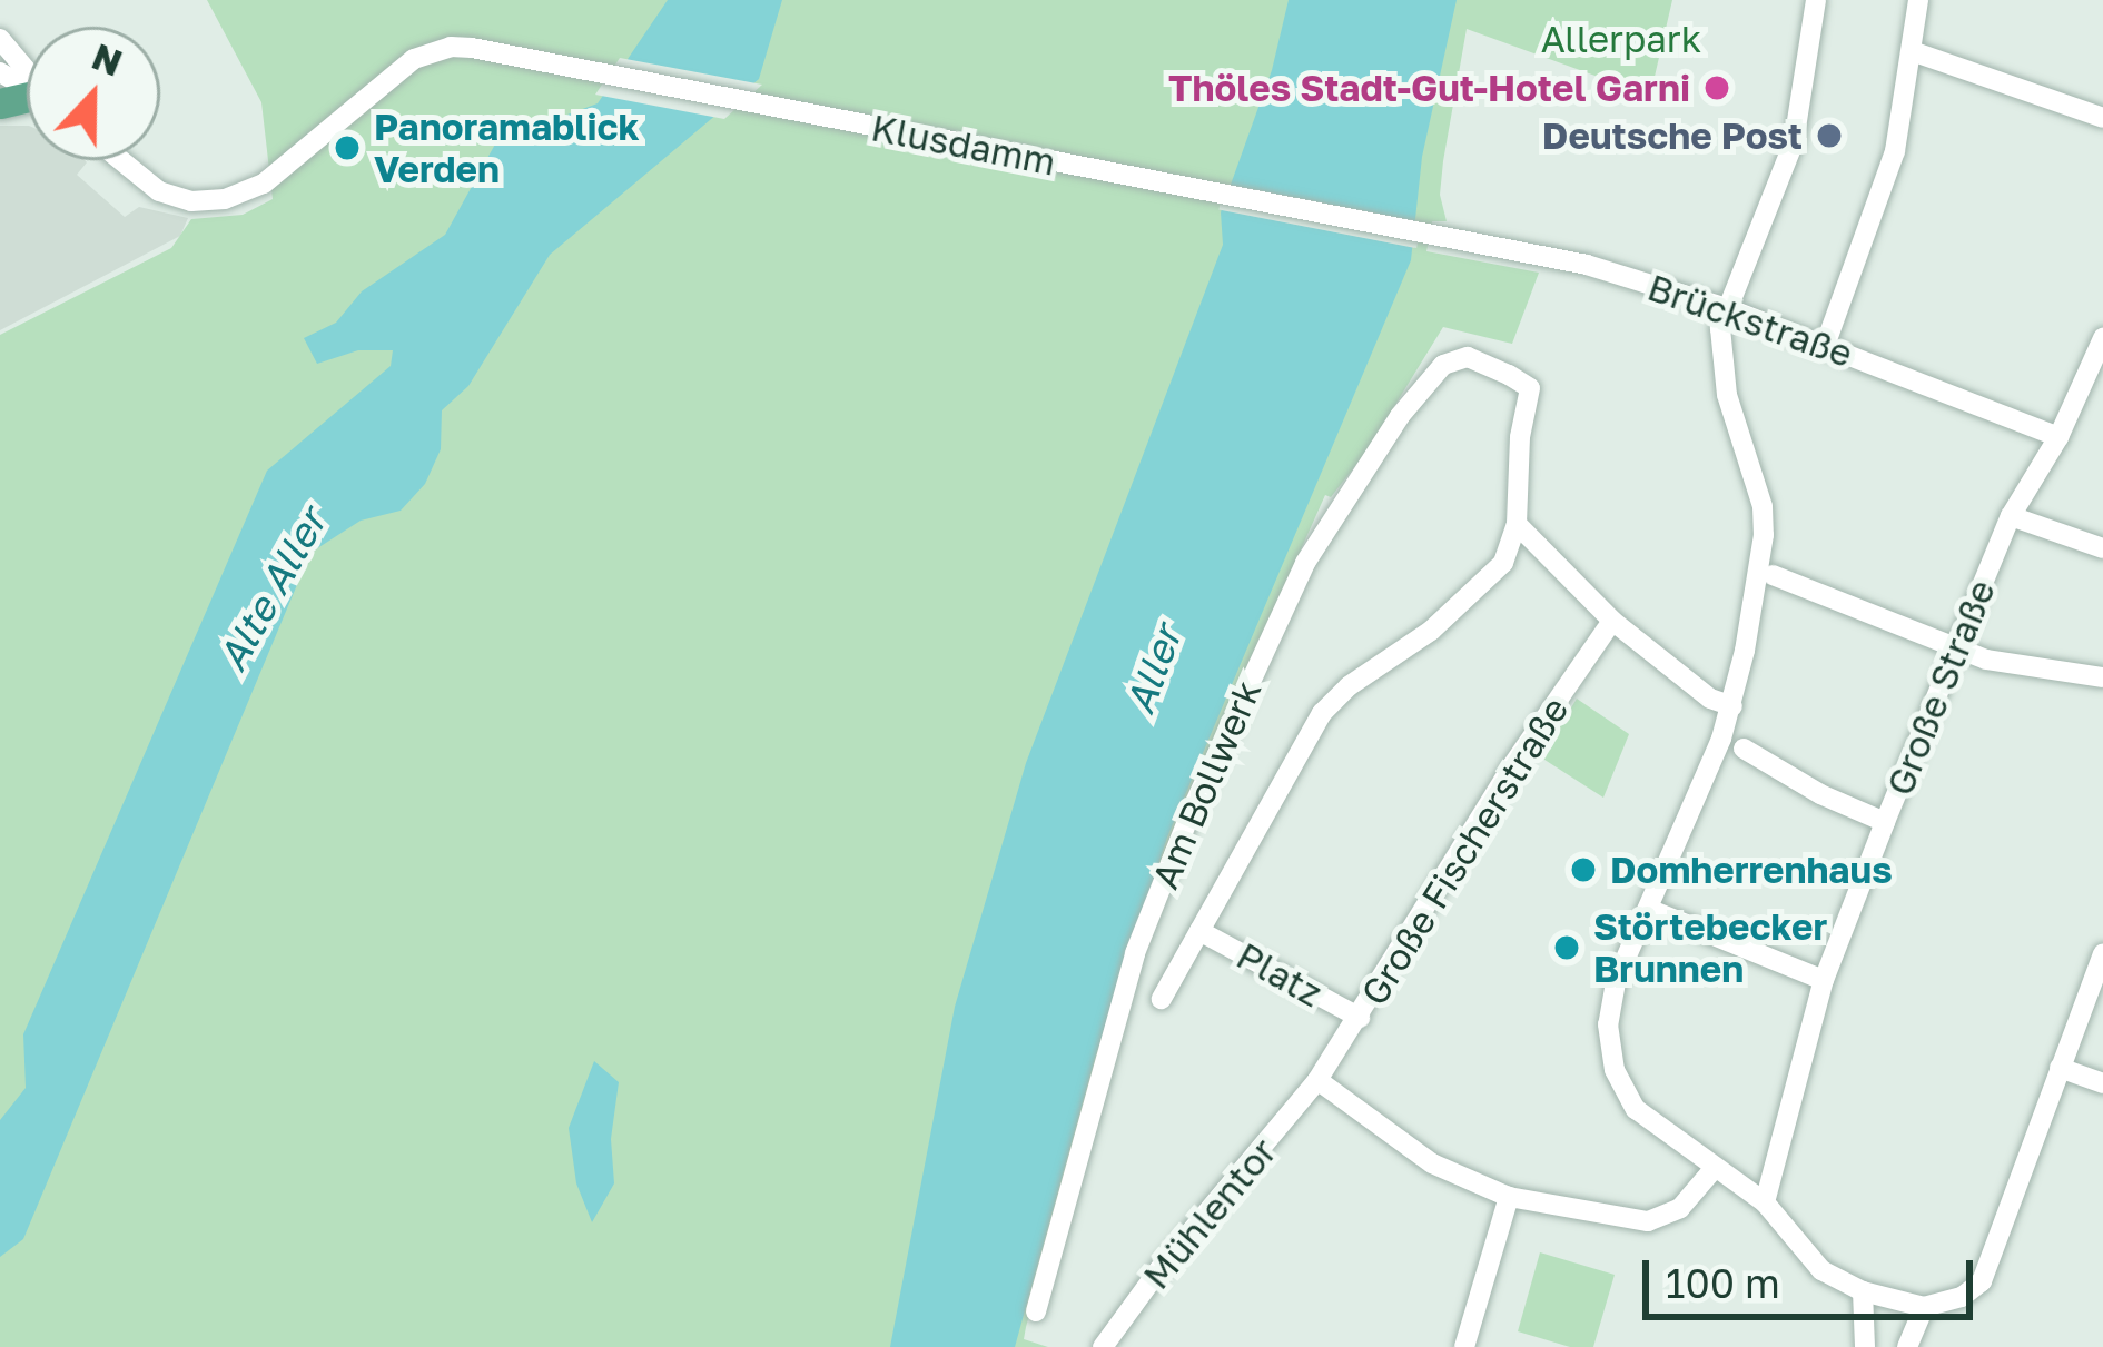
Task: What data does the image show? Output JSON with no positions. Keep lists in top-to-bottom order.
{
  "streets": {
    "street": [
      "Klusdamm",
      "Brückstraße",
      "Große Straße",
      "Am Bollwerk",
      "Große Fischerstraße",
      "Platz",
      "Mühlentor"
    ]
  },
  "crossings": [
    ["Klusdamm", "Brückstraße"],
    ["Brückstraße", "Große Straße"],
    ["Große Fischerstraße", "Platz"],
    ["Große Fischerstraße", "Mühlentor"]
  ],
  "water": ["Alte Aller", "Aller"],
  "parks": ["Allerpark"],
  "places": [
    "Thöles Stadt-Gut-Hotel Garni",
    "Deutsche Post",
    "Panoramablick Verden",
    "Domherrenhaus",
    "Störtebecker Brunnen"
  ],
  "scale_bar": "100 m",
  "north": "top"
}
